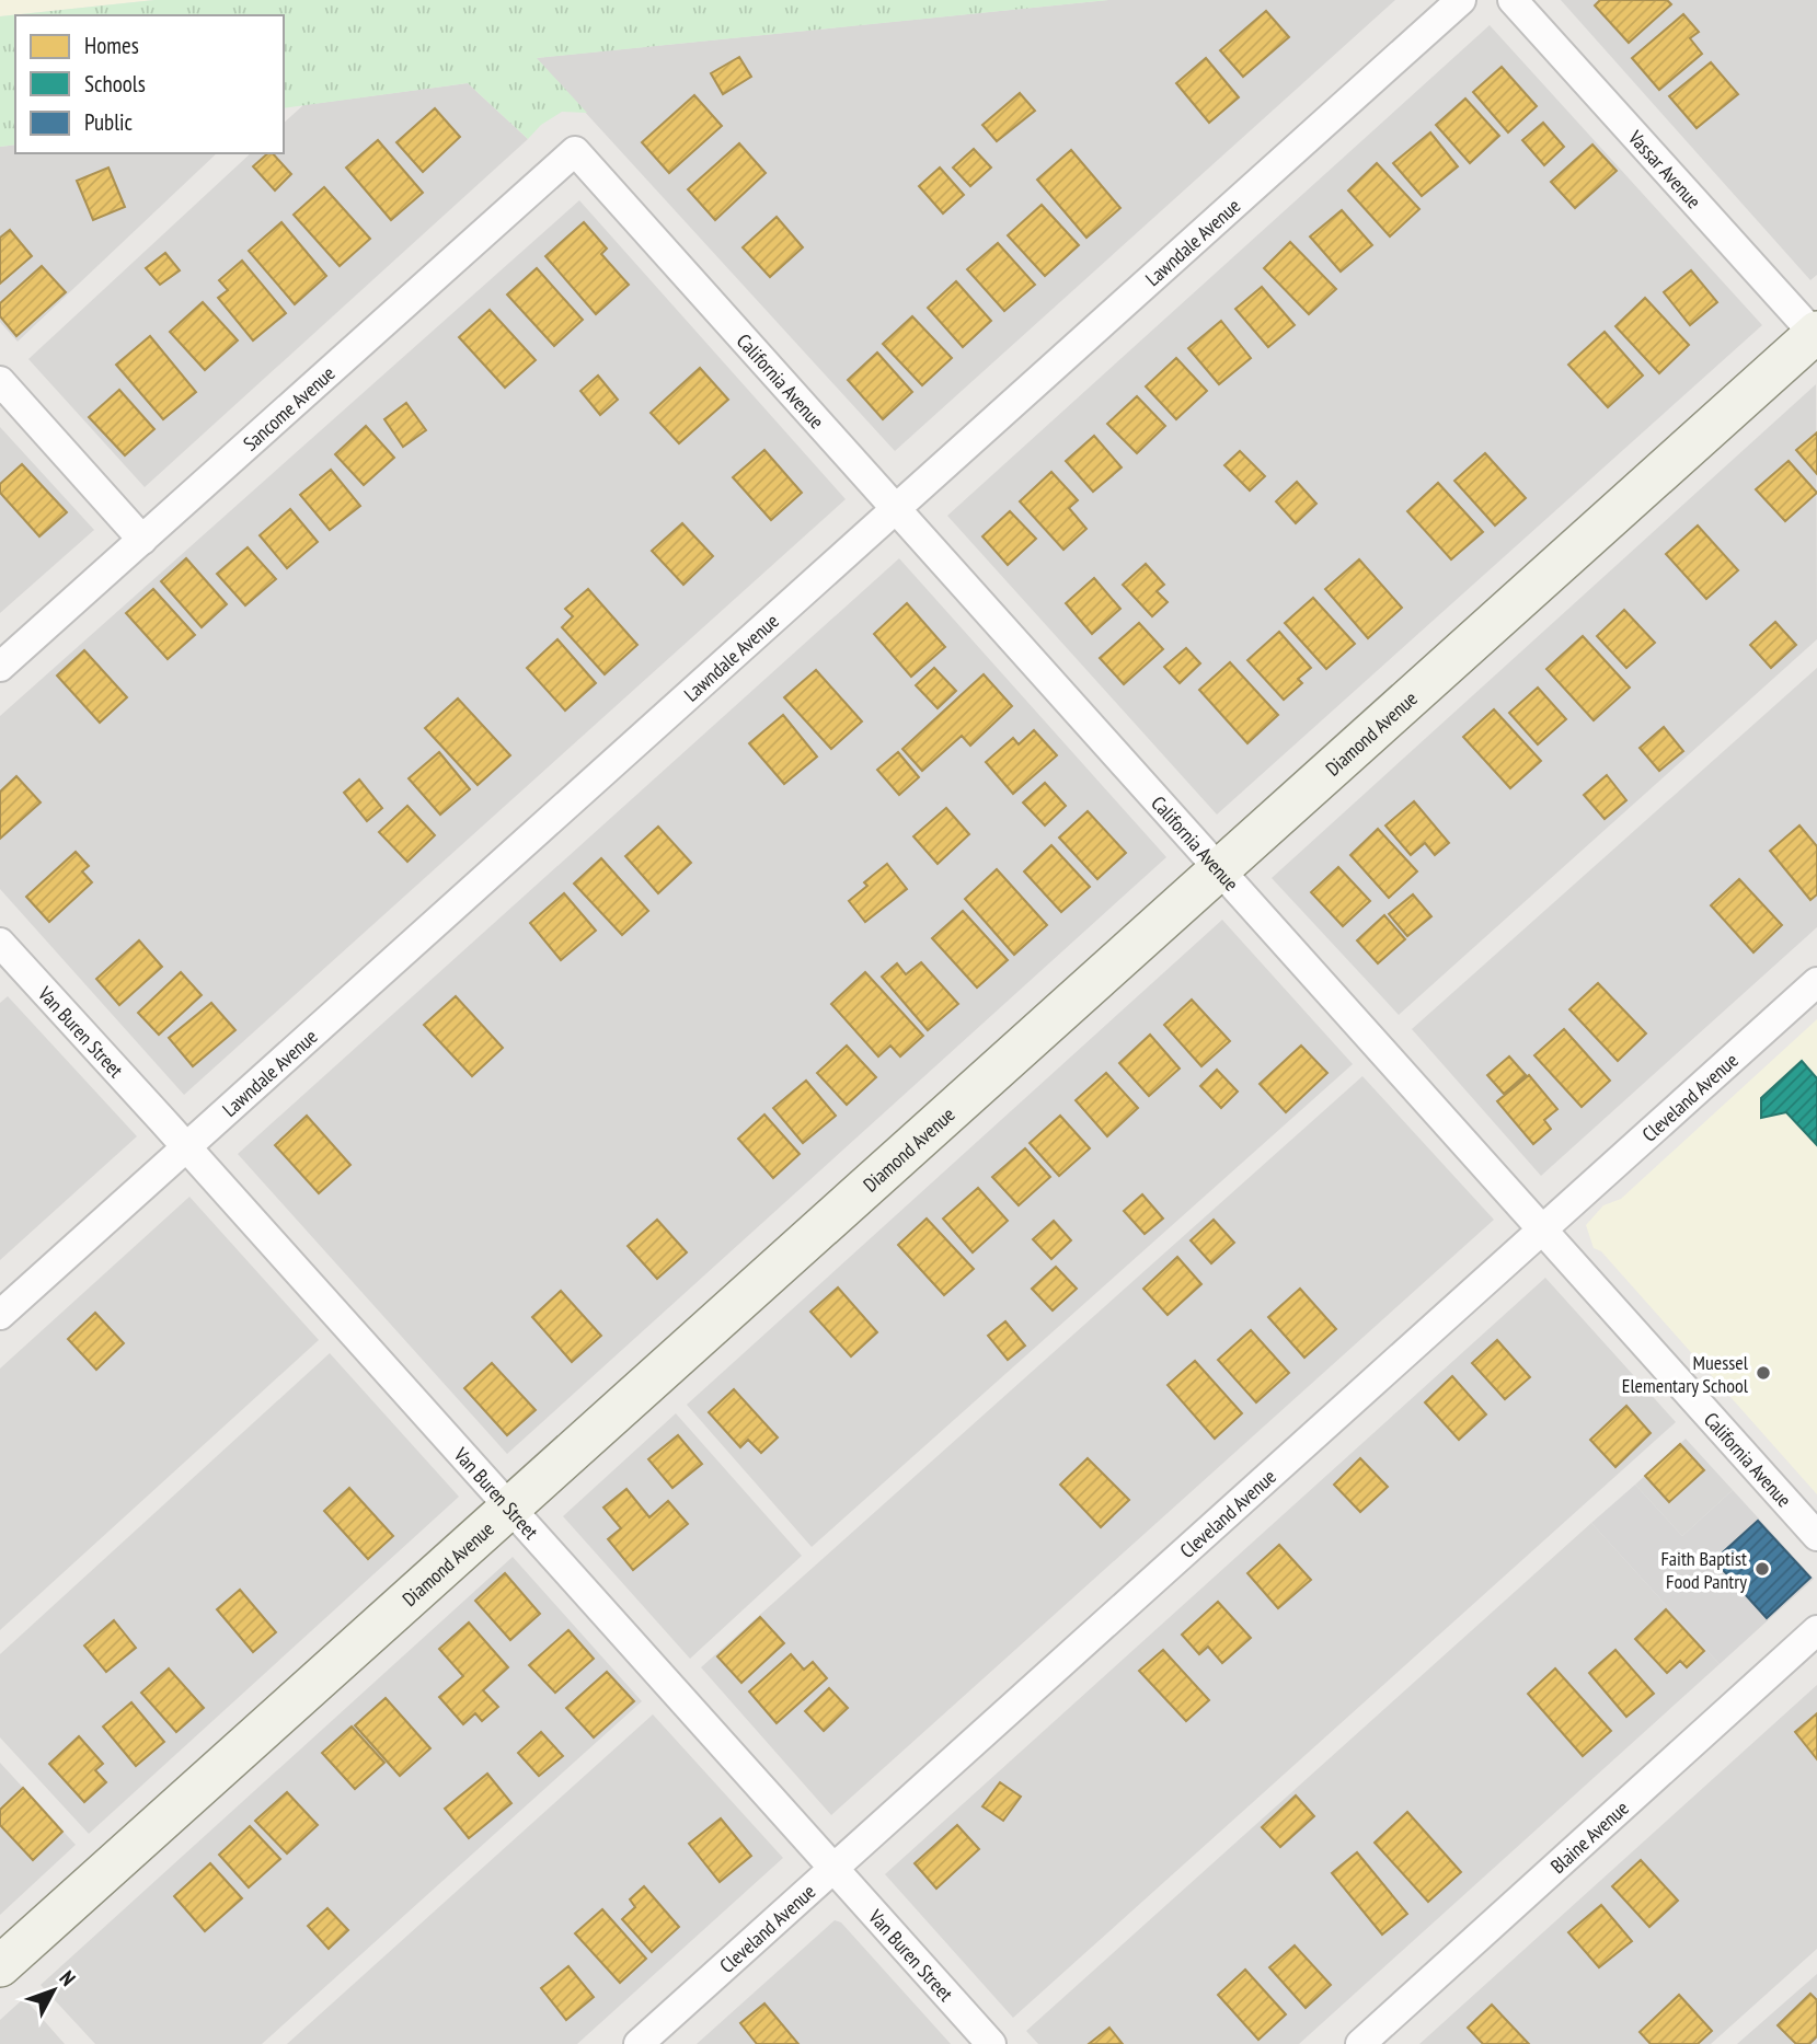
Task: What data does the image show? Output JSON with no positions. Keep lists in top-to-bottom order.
{
  "streets": {
    "street": [
      "Vassar Avenue",
      "Lawndale Avenue",
      "California Avenue",
      "Sancome Avenue",
      "Diamond Avenue",
      "Van Buren Street",
      "Cleveland Avenue",
      "Blaine Avenue"
    ]
  },
  "crossings": [
    ["Vassar Avenue", "Diamond Avenue"],
    ["Lawndale Avenue", "California Avenue"],
    ["Lawndale Avenue", "Van Buren Street"],
    ["California Avenue", "Sancome Avenue"],
    ["California Avenue", "Diamond Avenue"],
    ["California Avenue", "Cleveland Avenue"],
    ["Diamond Avenue", "Van Buren Street"],
    ["Van Buren Street", "Cleveland Avenue"]
  ],
  "places": ["Muessel Elementary School", "Faith Baptist Food Pantry"],
  "legend": ["Homes", "Schools", "Public"],
  "north": "top right"
}
